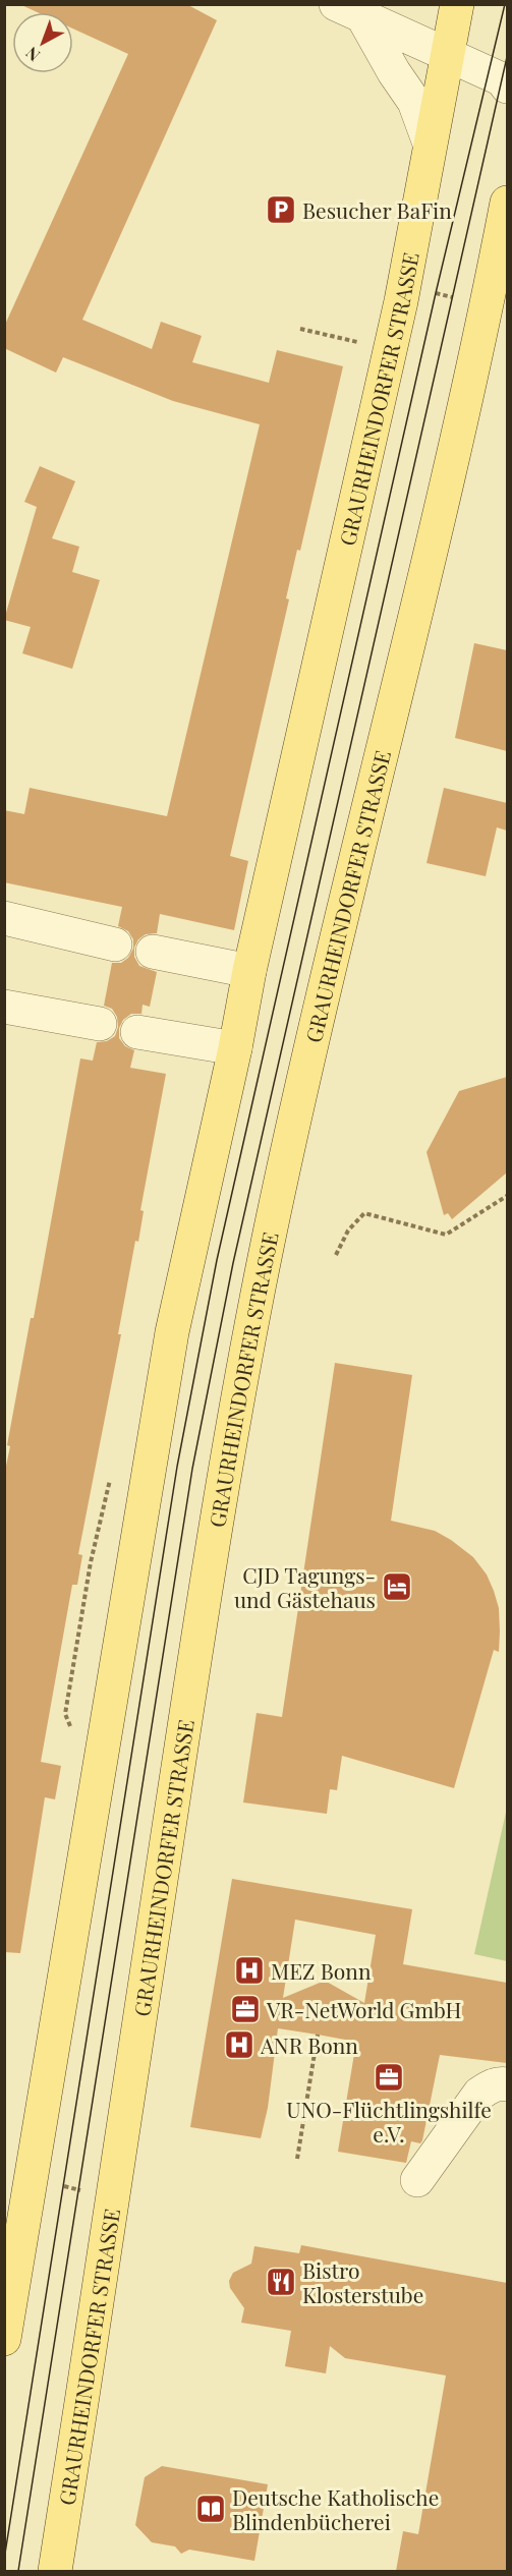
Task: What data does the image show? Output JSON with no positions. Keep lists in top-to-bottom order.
{
  "streets": {
    "main road": ["GRAURHEINDORFER STRASSE"]
  },
  "places": {
    "parking": ["Besucher BaFin"],
    "hotel": ["CJD Tagungs- und Gästehaus"],
    "hospital": ["MEZ Bonn", "ANR Bonn"],
    "office": ["VR-NetWorld GmbH", "UNO-Flüchtlingshilfe e.V."],
    "restaurant": ["Bistro Klosterstube"],
    "library": ["Deutsche Katholische Blindenbücherei"]
  },
  "north": "bottom left"
}
